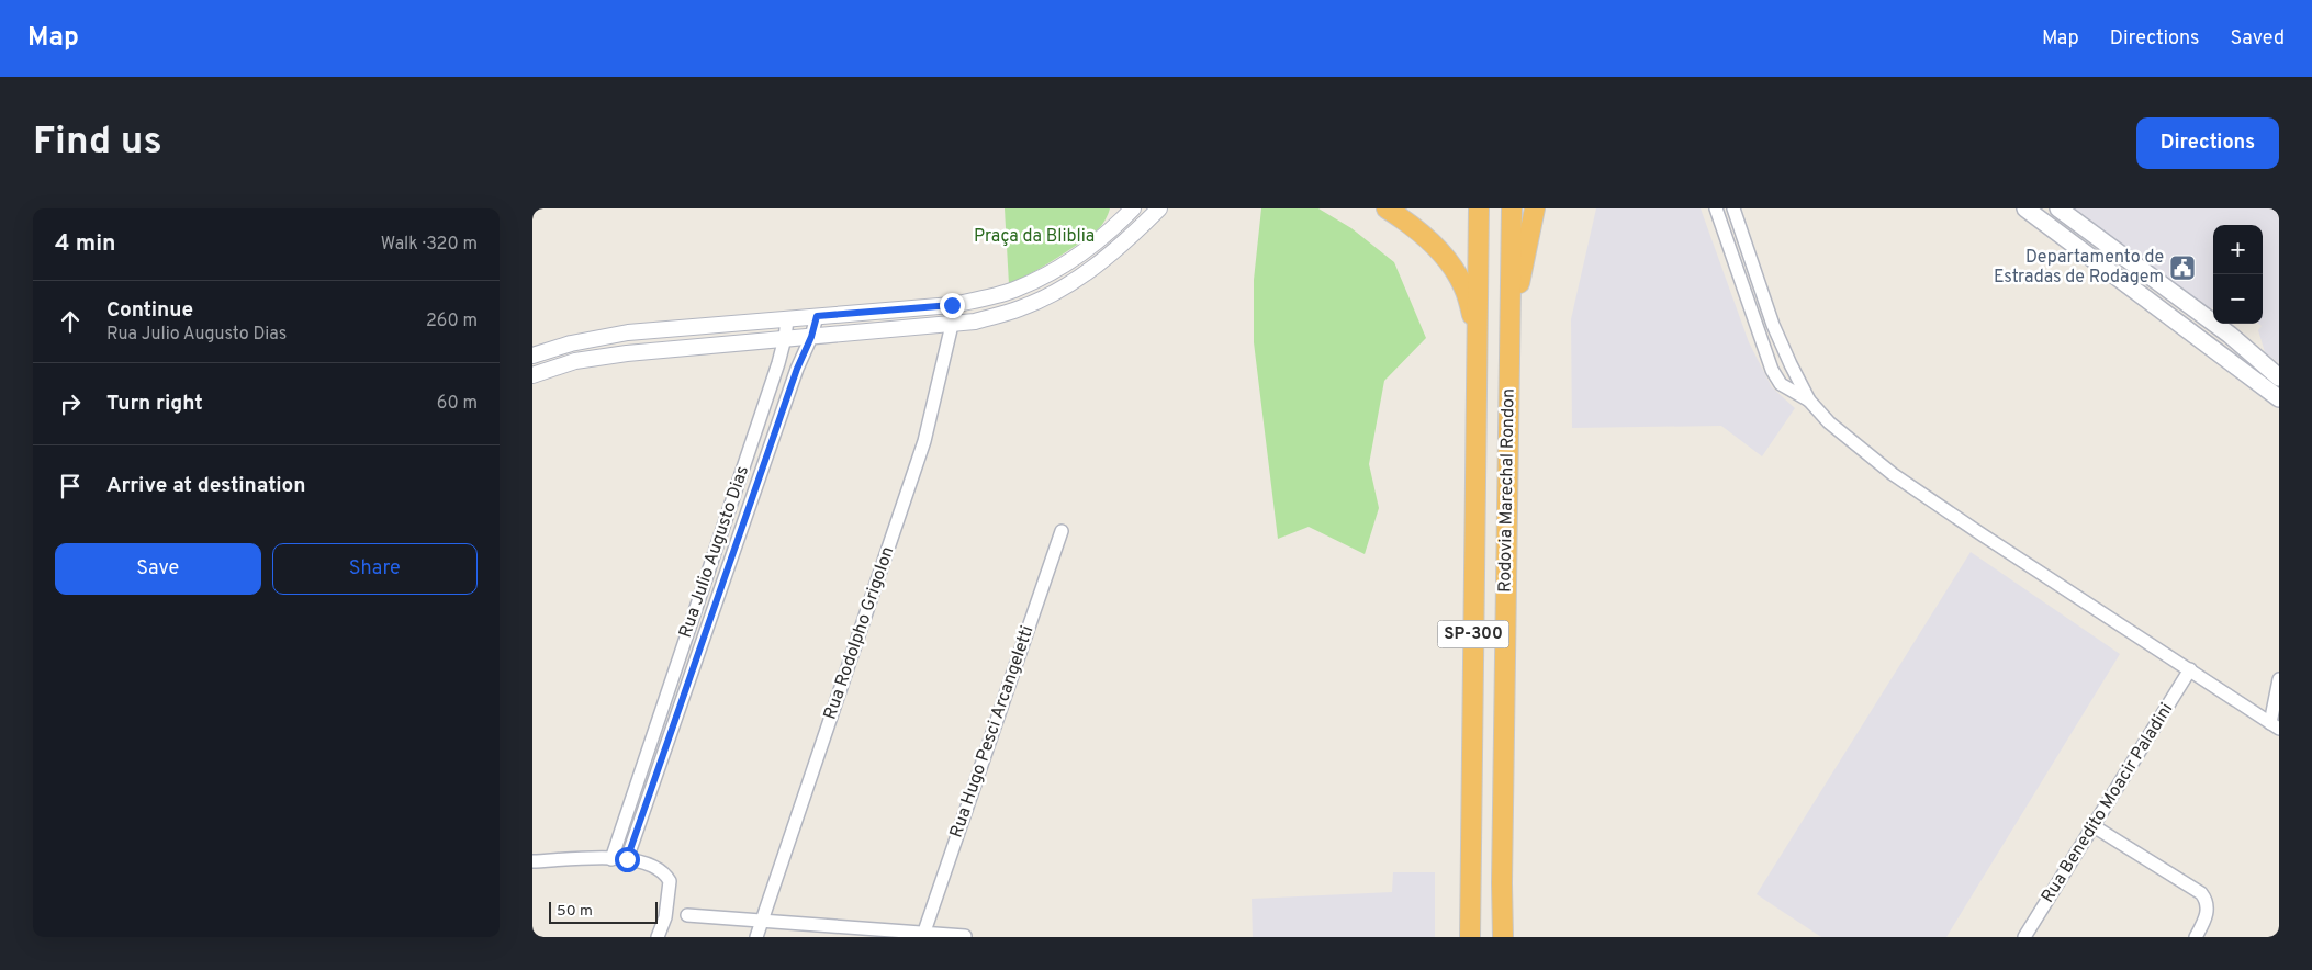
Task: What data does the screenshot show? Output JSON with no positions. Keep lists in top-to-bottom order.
{
  "streets": {
    "highway": ["Rodovia Marechal Rondon", "SP-300"],
    "street": [
      "Rua Julio Augusto Dias",
      "Rua Rodolpho Grigolon",
      "Rua Hugo Pesci Arcangeletti",
      "Rua Benedito Moacir Paladini"
    ]
  },
  "parks": ["Praça da Bliblia"],
  "places": {
    "public building": ["Departamento de Estradas de Rodagem"]
  },
  "scale_bar": "50 m",
  "page": {
    "header": "Map",
    "nav": ["Map", "Directions", "Saved"],
    "buttons": [
      "Directions",
      ["Save", "Share"]
    ],
    "title": "Find us",
    "heading": ["4 min", "Walk · 320 m"],
    "map_buttons": ["+", "−"],
    "list": [
      ["Continue", "Rua Julio Augusto Dias", "260 m"],
      ["Turn right", "60 m"],
      "Arrive at destination"
    ],
    "scale": "50 m"
  }
}
